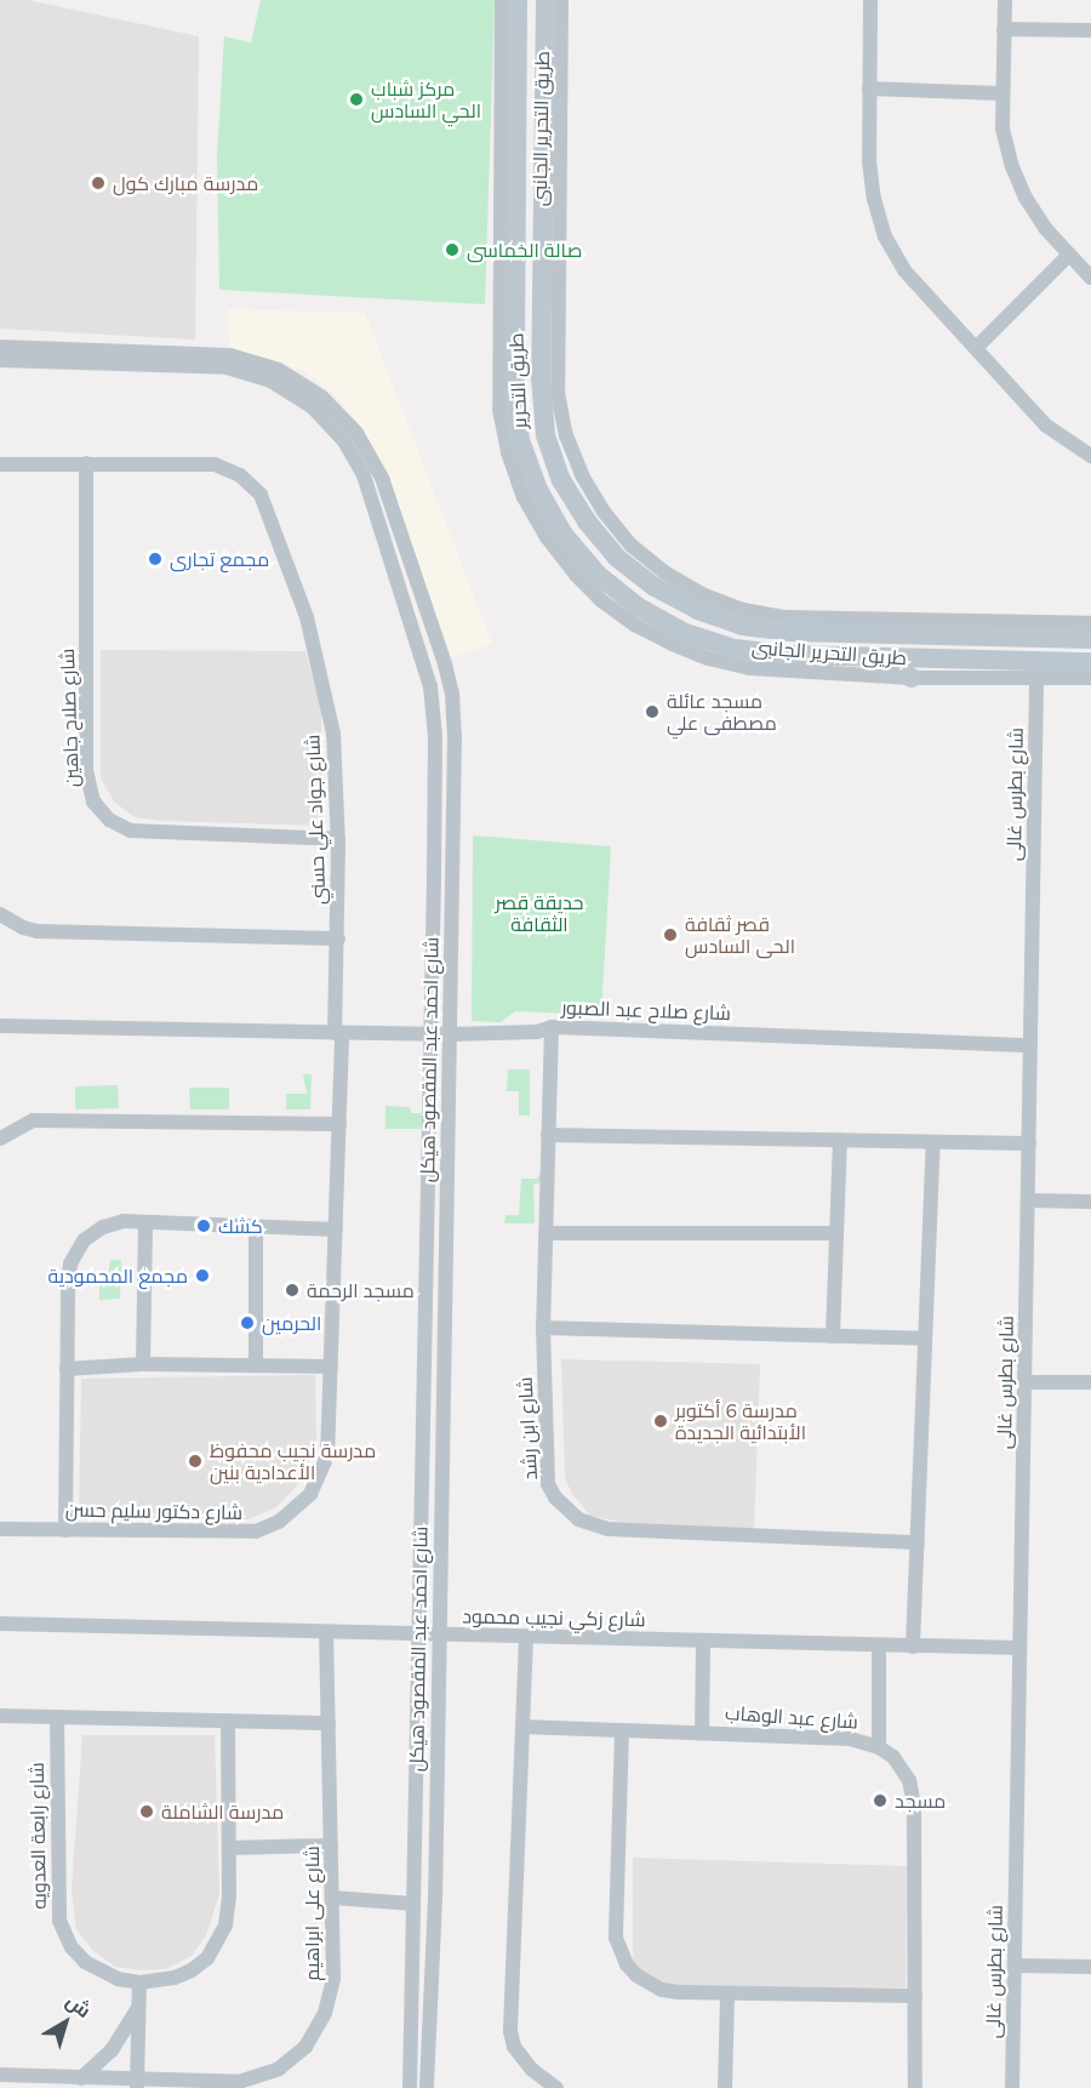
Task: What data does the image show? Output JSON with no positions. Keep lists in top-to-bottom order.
{
  "streets": {
    "street": [
      "طريق التحرير الجانبى",
      "طريق التحرير",
      "شارع صلاح جاهين",
      "شارع بطرس غالى",
      "شارع جواد علي حسني",
      "شارع صلاح عبد الصبور",
      "شارع احمد عبد المقصود هيكل",
      "شارع ابن رشد",
      "شارع دكتور سليم حسن",
      "شارع زكي نجيب محمود",
      "شارع عبد الوهاب",
      "شارع رابعة العدويه",
      "شارع على ابراهيم"
    ]
  },
  "crossings": [
    ["طريق التحرير الجانبى", "شارع بطرس غالى"],
    ["شارع صلاح جاهين", "شارع جواد علي حسني"],
    ["شارع بطرس غالى", "شارع صلاح عبد الصبور"],
    ["شارع بطرس غالى", "شارع زكي نجيب محمود"],
    ["شارع جواد علي حسني", "شارع صلاح عبد الصبور"],
    ["شارع جواد علي حسني", "شارع دكتور سليم حسن"],
    ["شارع صلاح عبد الصبور", "شارع احمد عبد المقصود هيكل"],
    ["شارع صلاح عبد الصبور", "شارع ابن رشد"],
    ["شارع صلاح عبد الصبور", "شارع دكتور سليم حسن"],
    ["شارع احمد عبد المقصود هيكل", "شارع زكي نجيب محمود"],
    ["شارع زكي نجيب محمود", "شارع على ابراهيم"]
  ],
  "parks": ["حديقة قصر الثقافة"],
  "places": [
    "مركز شباب الحي السادس",
    "مدرسة مبارك كول",
    "صالة الخماسى",
    "مجمع تجارى",
    "مسجد عائلة مصطفى علي",
    "قصر ثقافة الحى السادس",
    "كشك",
    "مجمع المحمودية",
    "مسجد الرحمة",
    "الحرمين",
    "مدرسة 6 أكتوبر الأبتدائية الجديدة",
    "مدرسة نجيب محفوظ الأعدادية بنين",
    "مسجد",
    "مدرسة الشاملة"
  ],
  "north": "top right"
}
